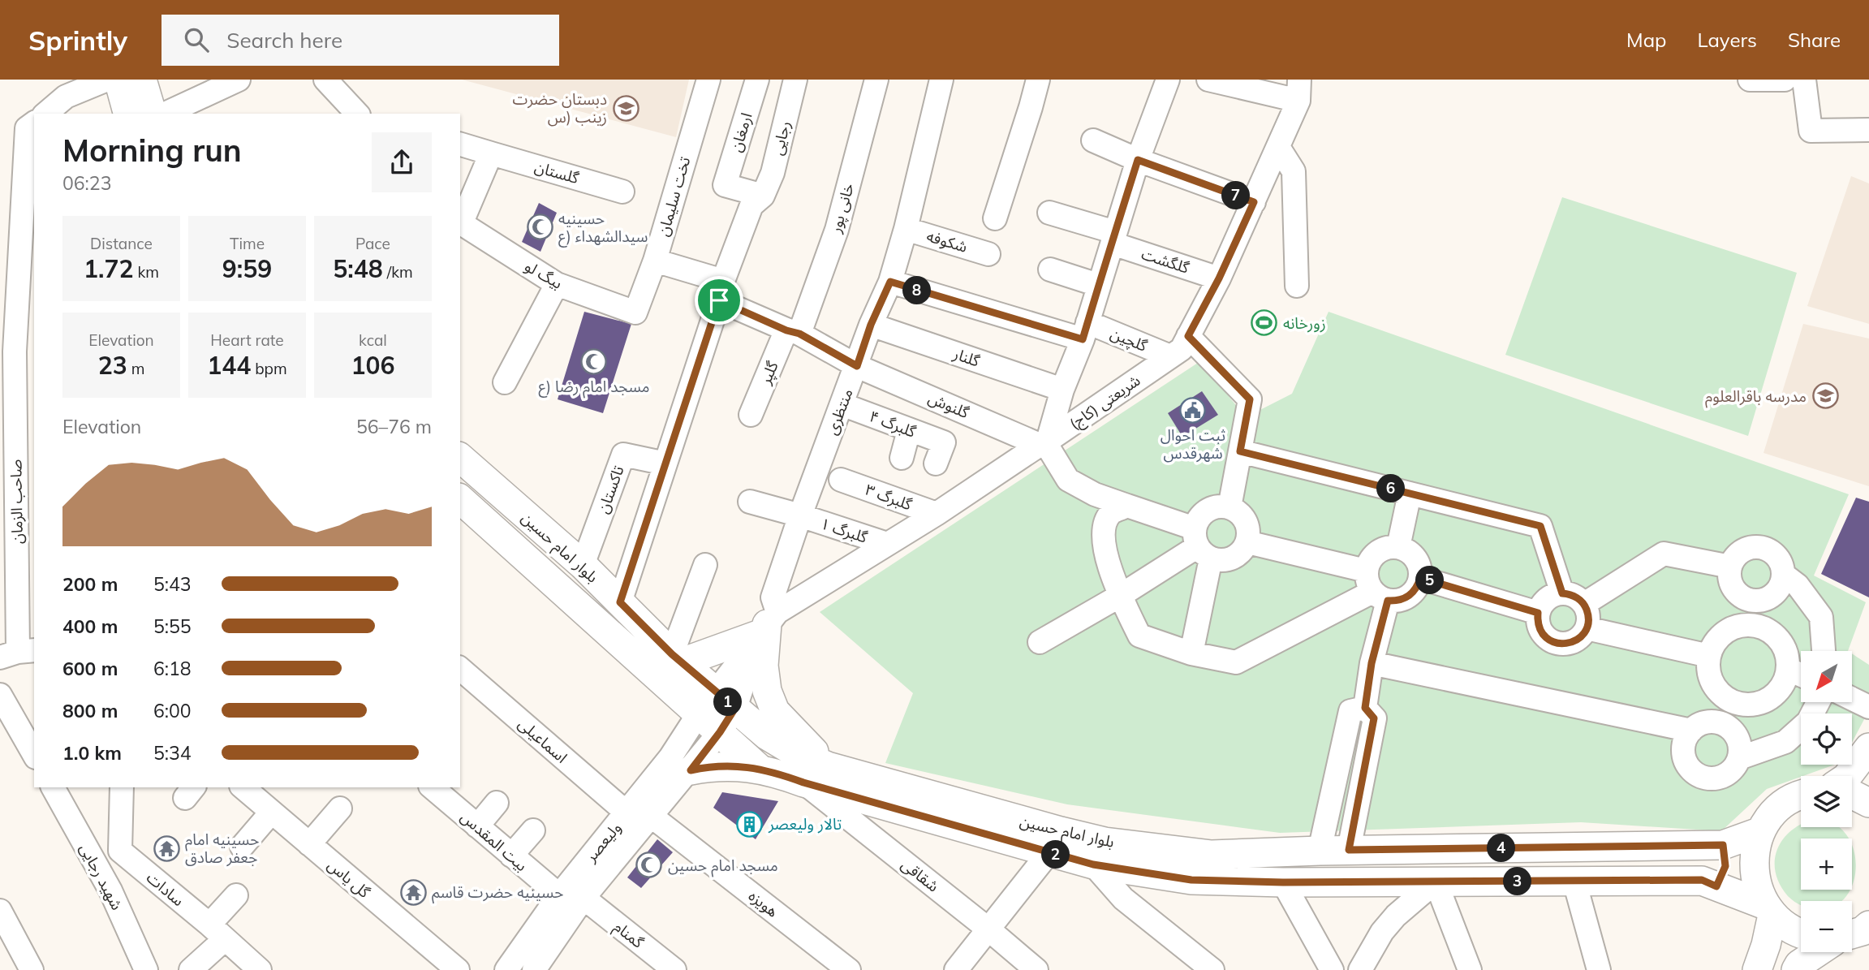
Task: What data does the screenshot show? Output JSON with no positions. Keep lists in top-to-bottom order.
{
  "streets": {
    "main road": ["بلوار امام حسین"],
    "street": [
      "ارمغان",
      "رجایی",
      "گلستان",
      "تخت سلیمان",
      "خانی پور",
      "شکوفه",
      "گلگشت",
      "بیگ لو",
      "گلچین",
      "گلنار",
      "گلپر",
      "شریعتی (کاج)",
      "گلنوش",
      "منتظری",
      "گلبرگ ۴",
      "تاکستان",
      "گلبرگ ۳",
      "صاحب الزمان",
      "گلبرگ ۱",
      "اسماعیلی",
      "بیت المقدس",
      "ولیعصر",
      "شقاقی",
      "شهید رجایی",
      "گل یاس",
      "سادات",
      "هویزه",
      "گمنام"
    ]
  },
  "crossings": [
    ["ارمغان", "رجایی"],
    ["رجایی", "تاکستان"],
    ["رجایی", "بلوار امام حسین"],
    ["تخت سلیمان", "بیگ لو"],
    ["خانی پور", "گلپر"],
    ["شکوفه", "منتظری"],
    ["گلگشت", "شریعتی (کاج)"],
    ["گلچین", "شریعتی (کاج)"],
    ["گلچین", "منتظری"],
    ["گلنار", "منتظری"],
    ["شریعتی (کاج)", "گلنوش"],
    ["شریعتی (کاج)", "منتظری"],
    ["شریعتی (کاج)", "گلبرگ ۳"],
    ["شریعتی (کاج)", "گلبرگ ۱"],
    ["شریعتی (کاج)", "ولیعصر"],
    ["گلنوش", "منتظری"],
    ["منتظری", "گلبرگ ۴"],
    ["منتظری", "گلبرگ ۱"],
    ["منتظری", "ولیعصر"],
    ["تاکستان", "بلوار امام حسین"],
    ["بلوار امام حسین", "ولیعصر"],
    ["بلوار امام حسین", "شقاقی"],
    ["اسماعیلی", "ولیعصر"],
    ["بیت المقدس", "ولیعصر"],
    ["ولیعصر", "هویزه"],
    ["ولیعصر", "گمنام"]
  ],
  "places": {
    "school or university": ["دبستان حضرت زینب (س", "مدرسه باقرالعلوم"],
    "mosque": ["حسینیه سیدالشهداء (ع", "مسجد امام رضا (ع", "مسجد امام حسین"],
    "sports": ["زورخانه"],
    "public building": ["ثبت احوال شهرقدس"],
    "building": ["تالار ولیعصر"],
    "temple": ["حسینیه امام جعفر صادق", "حسینیه حضرت قاسم"]
  },
  "north": "bottom left",
  "page": {
    "header": "Sprintly",
    "search": "Search here",
    "nav": ["Map", "Layers", "Share"],
    "heading": ["Morning run", "06:23"],
    "pins": [
      "7",
      "8",
      "6",
      "5",
      "1",
      "4",
      "2",
      "3"
    ],
    "stats": [
      ["Distance", "1.72 km"],
      ["Time", "9:59"],
      ["Pace", "5:48 /km"],
      ["Elevation", "23 m"],
      ["Heart rate", "144 bpm"],
      ["kcal", "106"]
    ],
    "chart": ["Elevation", "56–76 m"],
    "list": [
      {
        "name": "200 m",
        "note": "5:43"
      },
      {
        "name": "400 m",
        "note": "5:55"
      },
      {
        "name": "600 m",
        "note": "6:18"
      },
      {
        "name": "800 m",
        "note": "6:00"
      },
      {
        "name": "1.0 km",
        "note": "5:34"
      }
    ],
    "map_buttons": ["+", "−"]
  }
}
